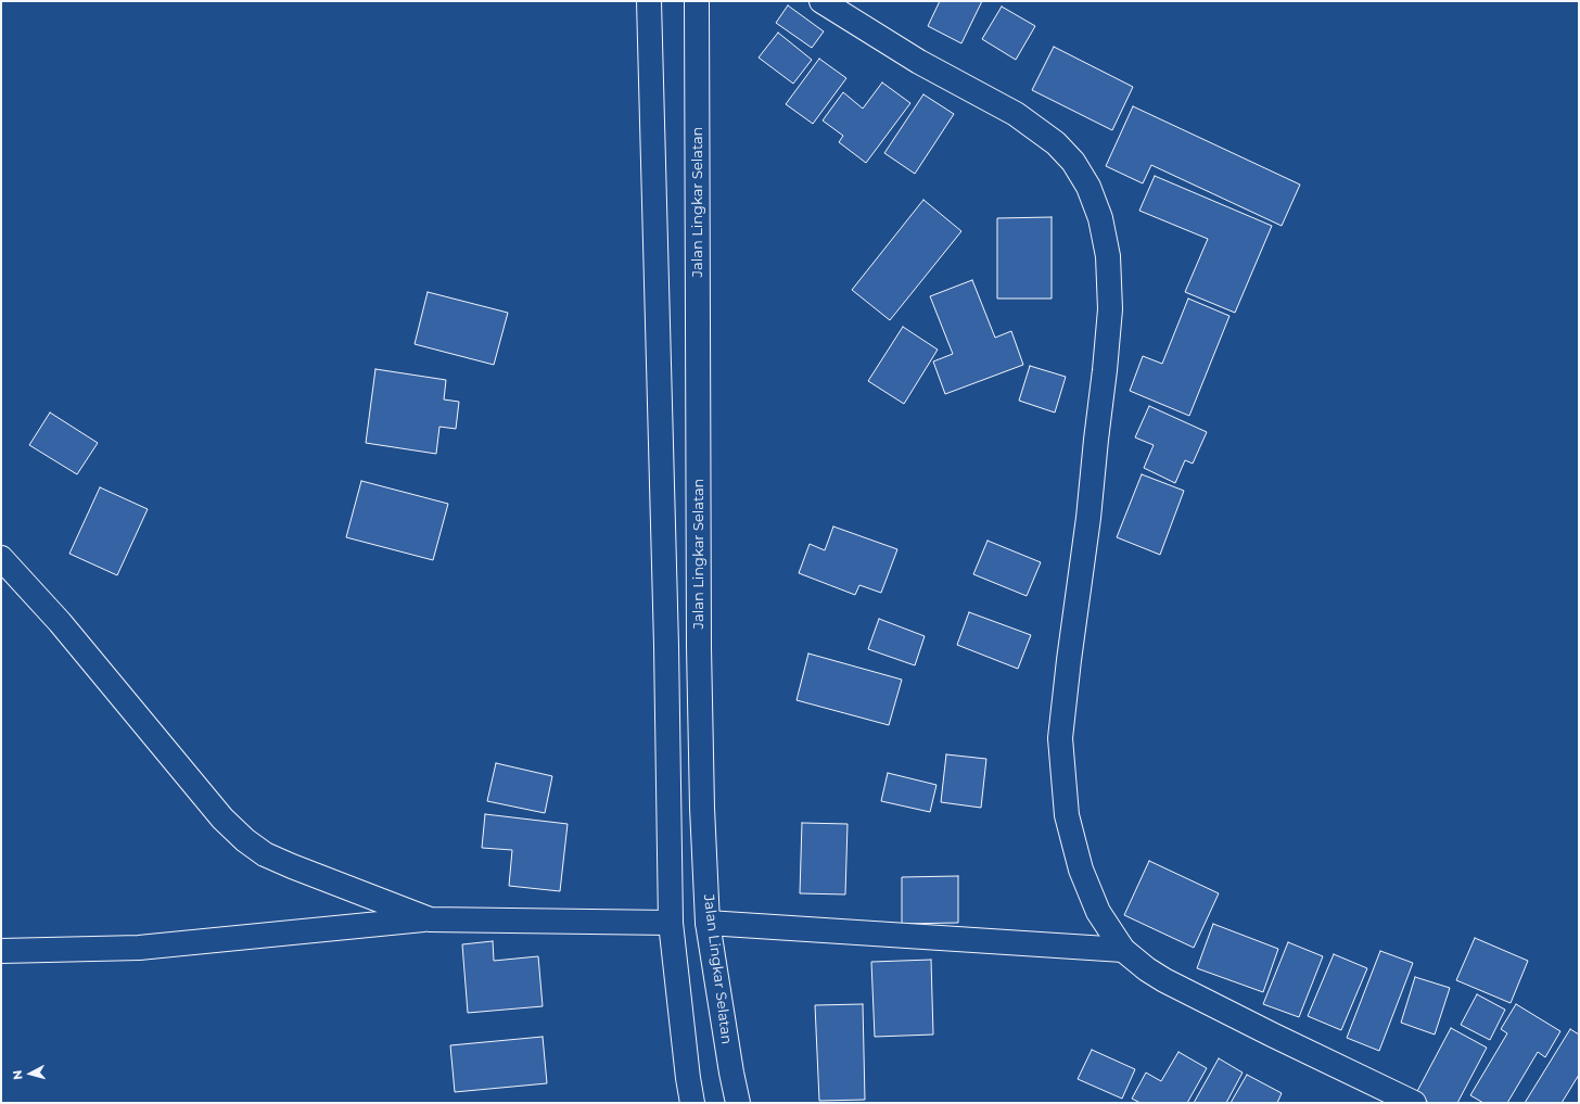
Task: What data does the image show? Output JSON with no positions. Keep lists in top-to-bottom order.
{
  "streets": {
    "main road": ["Jalan Lingkar Selatan"]
  },
  "north": "left"
}
